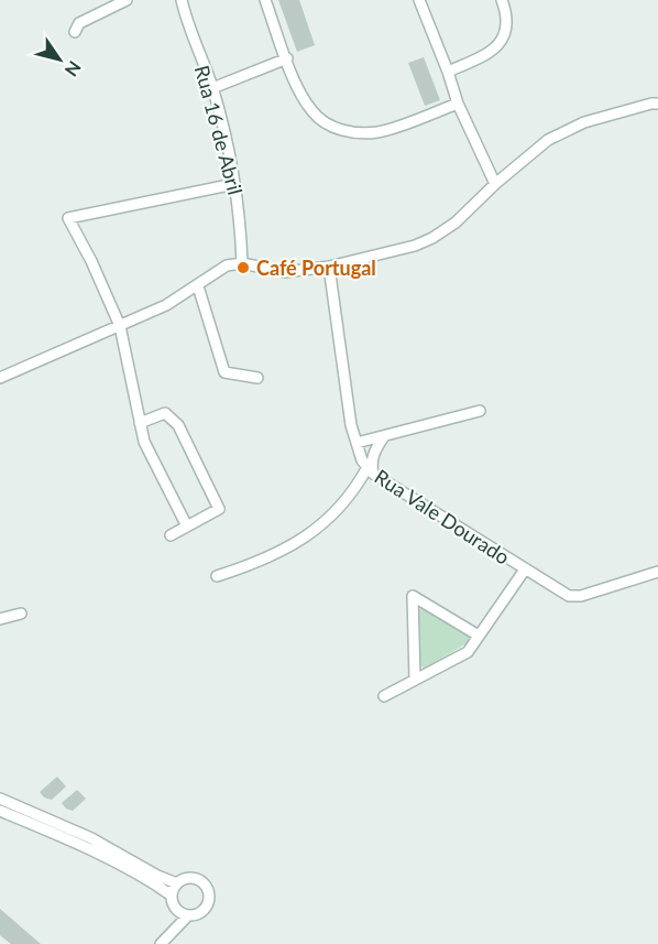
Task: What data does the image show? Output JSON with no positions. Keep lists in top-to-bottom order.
{
  "streets": {
    "street": ["Rua 16 de Abril", "Rua Vale Dourado"]
  },
  "places": ["Café Portugal"],
  "north": "bottom right"
}
